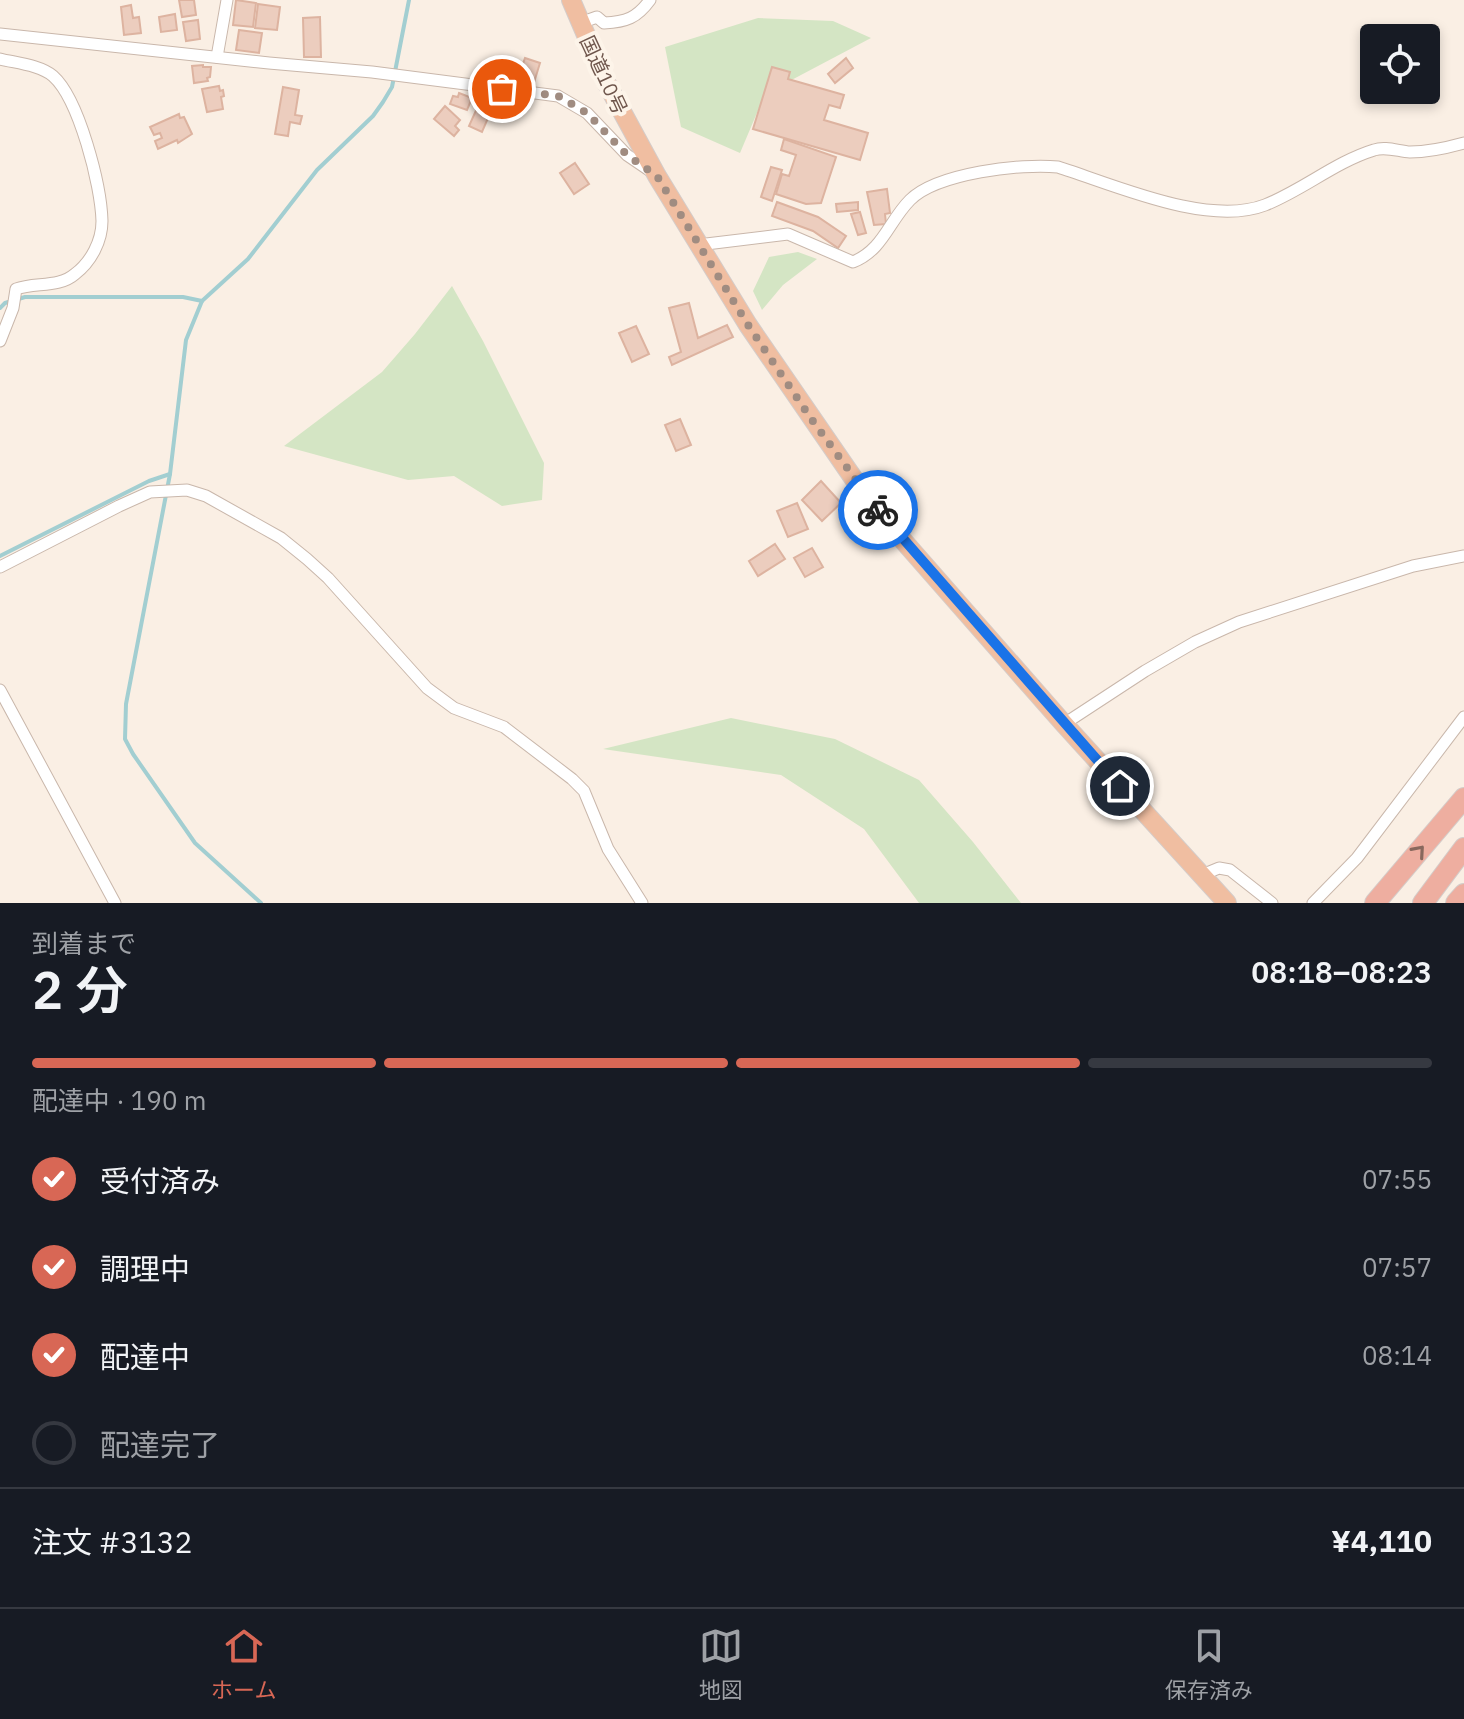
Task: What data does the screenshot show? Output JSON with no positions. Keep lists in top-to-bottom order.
{
  "streets": {
    "highway": ["国道10号"]
  },
  "page": {
    "heading": ["2 分", "到着まで", "08:18–08:23"],
    "panel": ["注文 #3132", "¥4,110"],
    "bar": "配達中 · 190 m",
    "list": [
      ["受付済み", "07:55"],
      ["調理中", "07:57"],
      ["配達中", "08:14"],
      "配達完了"
    ],
    "tabs": ["ホーム", "地図", "保存済み"]
  }
}
